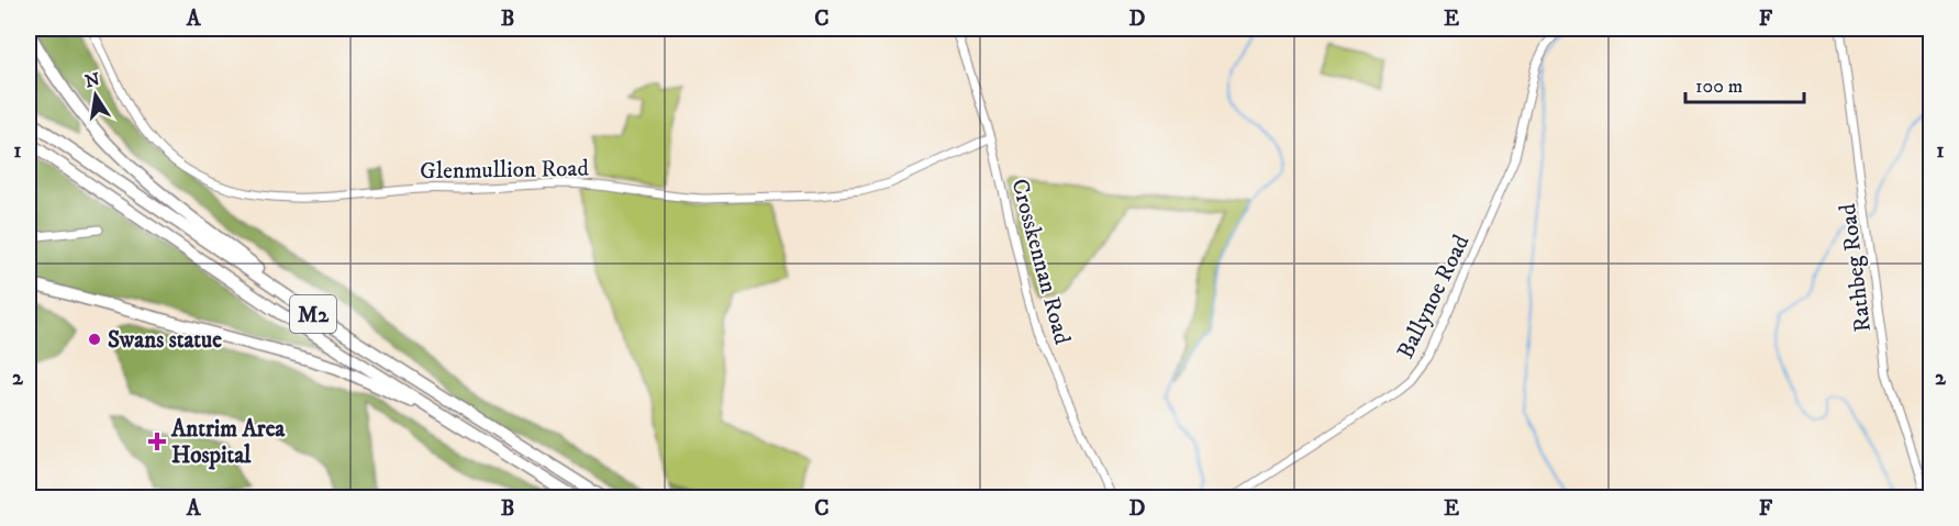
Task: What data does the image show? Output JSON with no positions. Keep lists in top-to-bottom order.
{
  "streets": {
    "highway": ["M2"],
    "street": [
      "Glenmullion Road",
      "Crosskennan Road",
      "Rathbeg Road",
      "Ballynoe Road"
    ]
  },
  "crossings": [
    ["Glenmullion Road", "Crosskennan Road"]
  ],
  "places": {
    "other": ["Swans statue"],
    "health": ["Antrim Area Hospital"]
  },
  "scale_bar": "100 m",
  "north": "top",
  "grid": {
    "columns": [
      "A",
      "B",
      "C",
      "D",
      "E",
      "F"
    ],
    "rows": ["1", "2"]
  }
}
